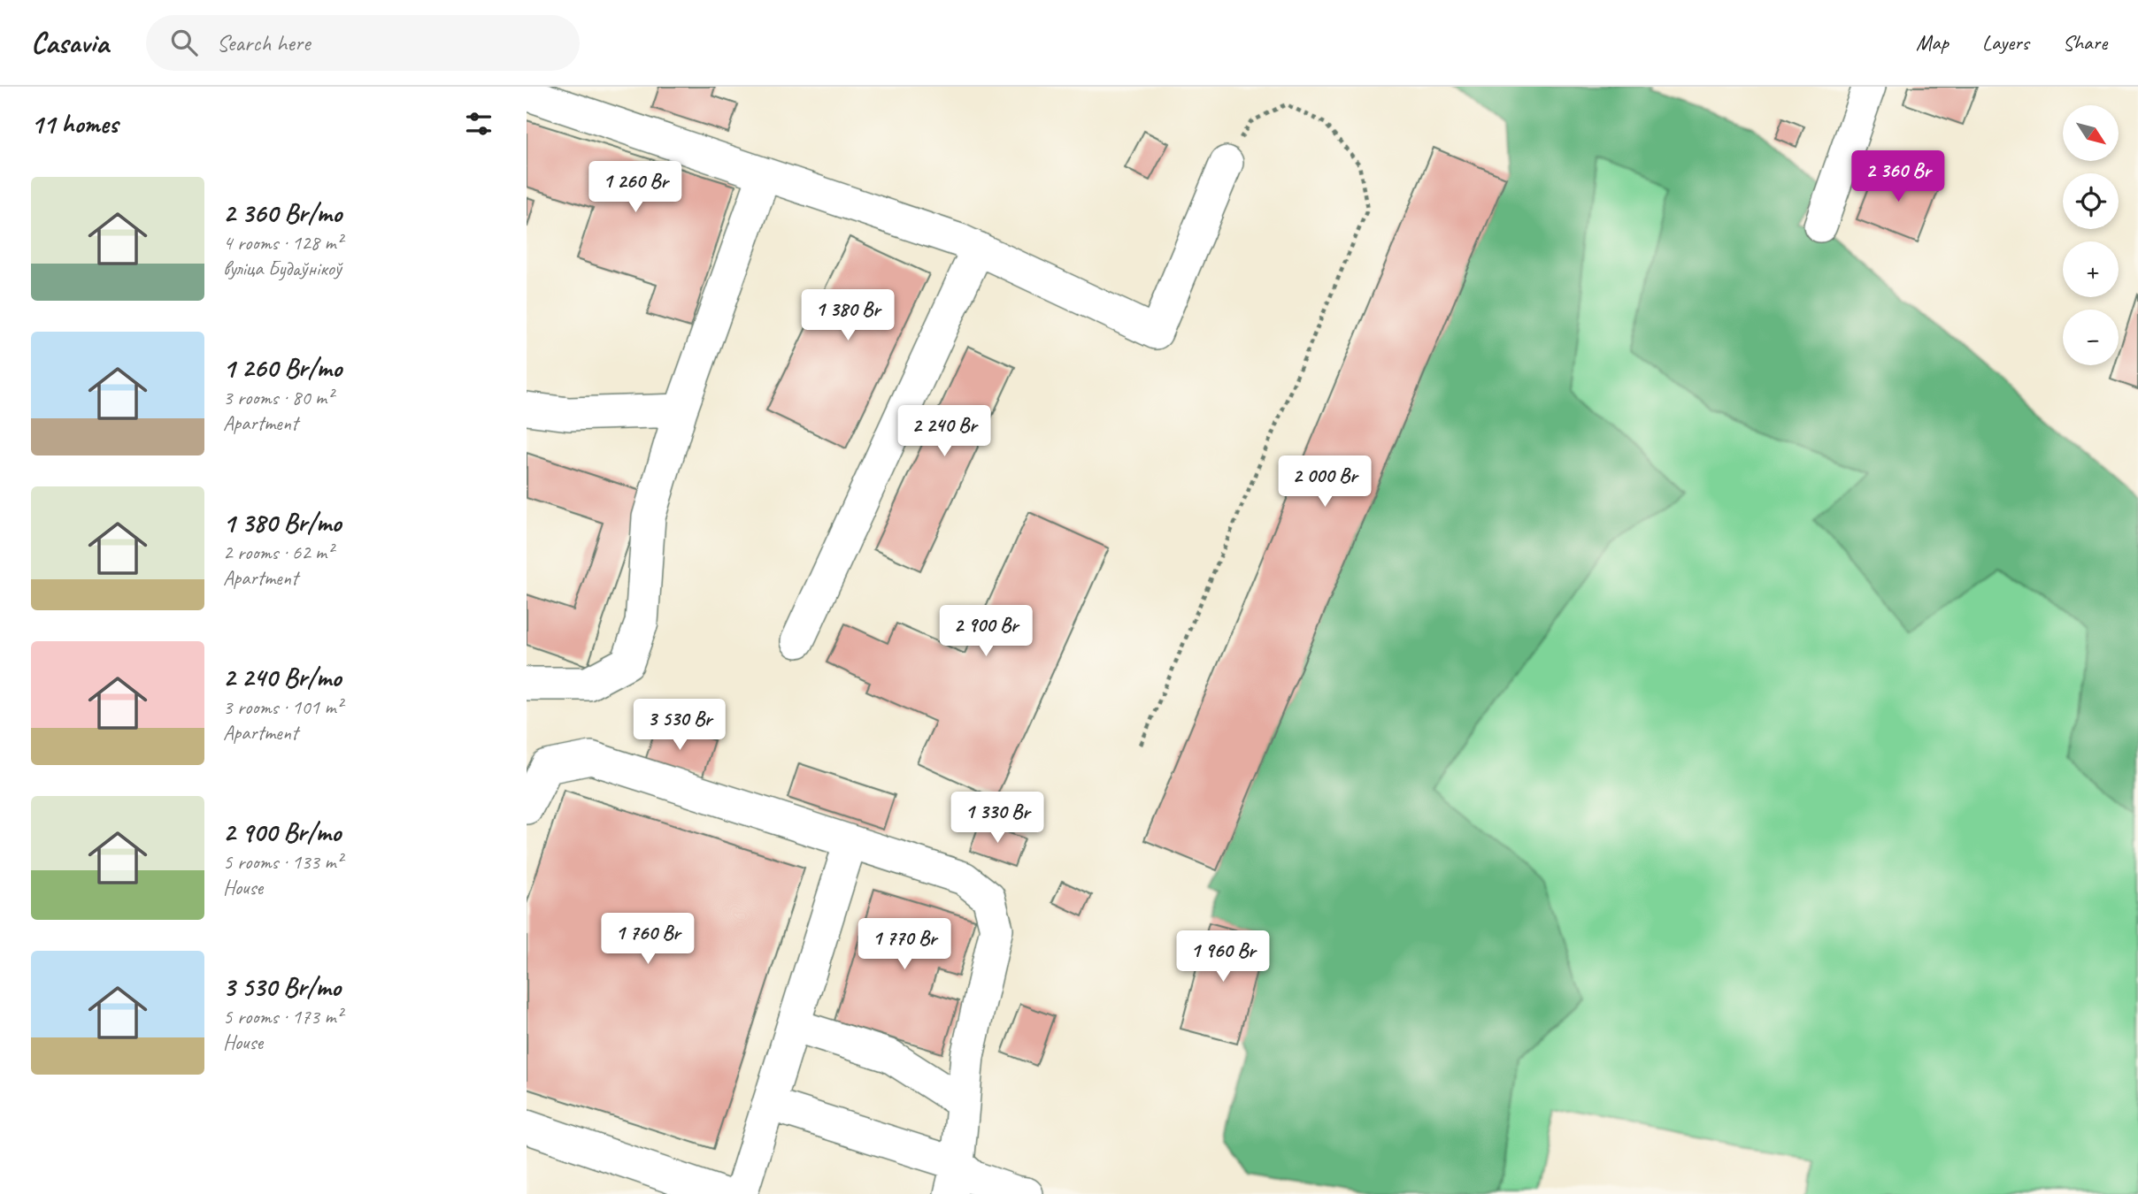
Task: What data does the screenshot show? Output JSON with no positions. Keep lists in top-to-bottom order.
{
  "north": "bottom right",
  "page": {
    "header": "Casavia",
    "search": "Search here",
    "nav": ["Map", "Layers", "Share"],
    "heading": "11 homes",
    "map_buttons": ["+", "−"],
    "price": [
      "2 360 Br",
      "1 260 Br",
      "1 380 Br",
      "2 240 Br",
      "2 000 Br",
      "2 900 Br",
      "3 530 Br",
      "1 330 Br",
      "1 760 Br",
      "1 770 Br",
      "1 960 Br"
    ],
    "list": [
      {
        "name": "2 360 Br/mo",
        "note": "4 rooms · 128 m² · вуліца Будаўнікоў"
      },
      {
        "name": "1 260 Br/mo",
        "note": "3 rooms · 80 m² · Apartment"
      },
      {
        "name": "1 380 Br/mo",
        "note": "2 rooms · 62 m² · Apartment"
      },
      {
        "name": "2 240 Br/mo",
        "note": "3 rooms · 101 m² · Apartment"
      },
      {
        "name": "2 900 Br/mo",
        "note": "5 rooms · 133 m² · House"
      },
      {
        "name": "3 530 Br/mo",
        "note": "5 rooms · 173 m² · House"
      }
    ]
  }
}
